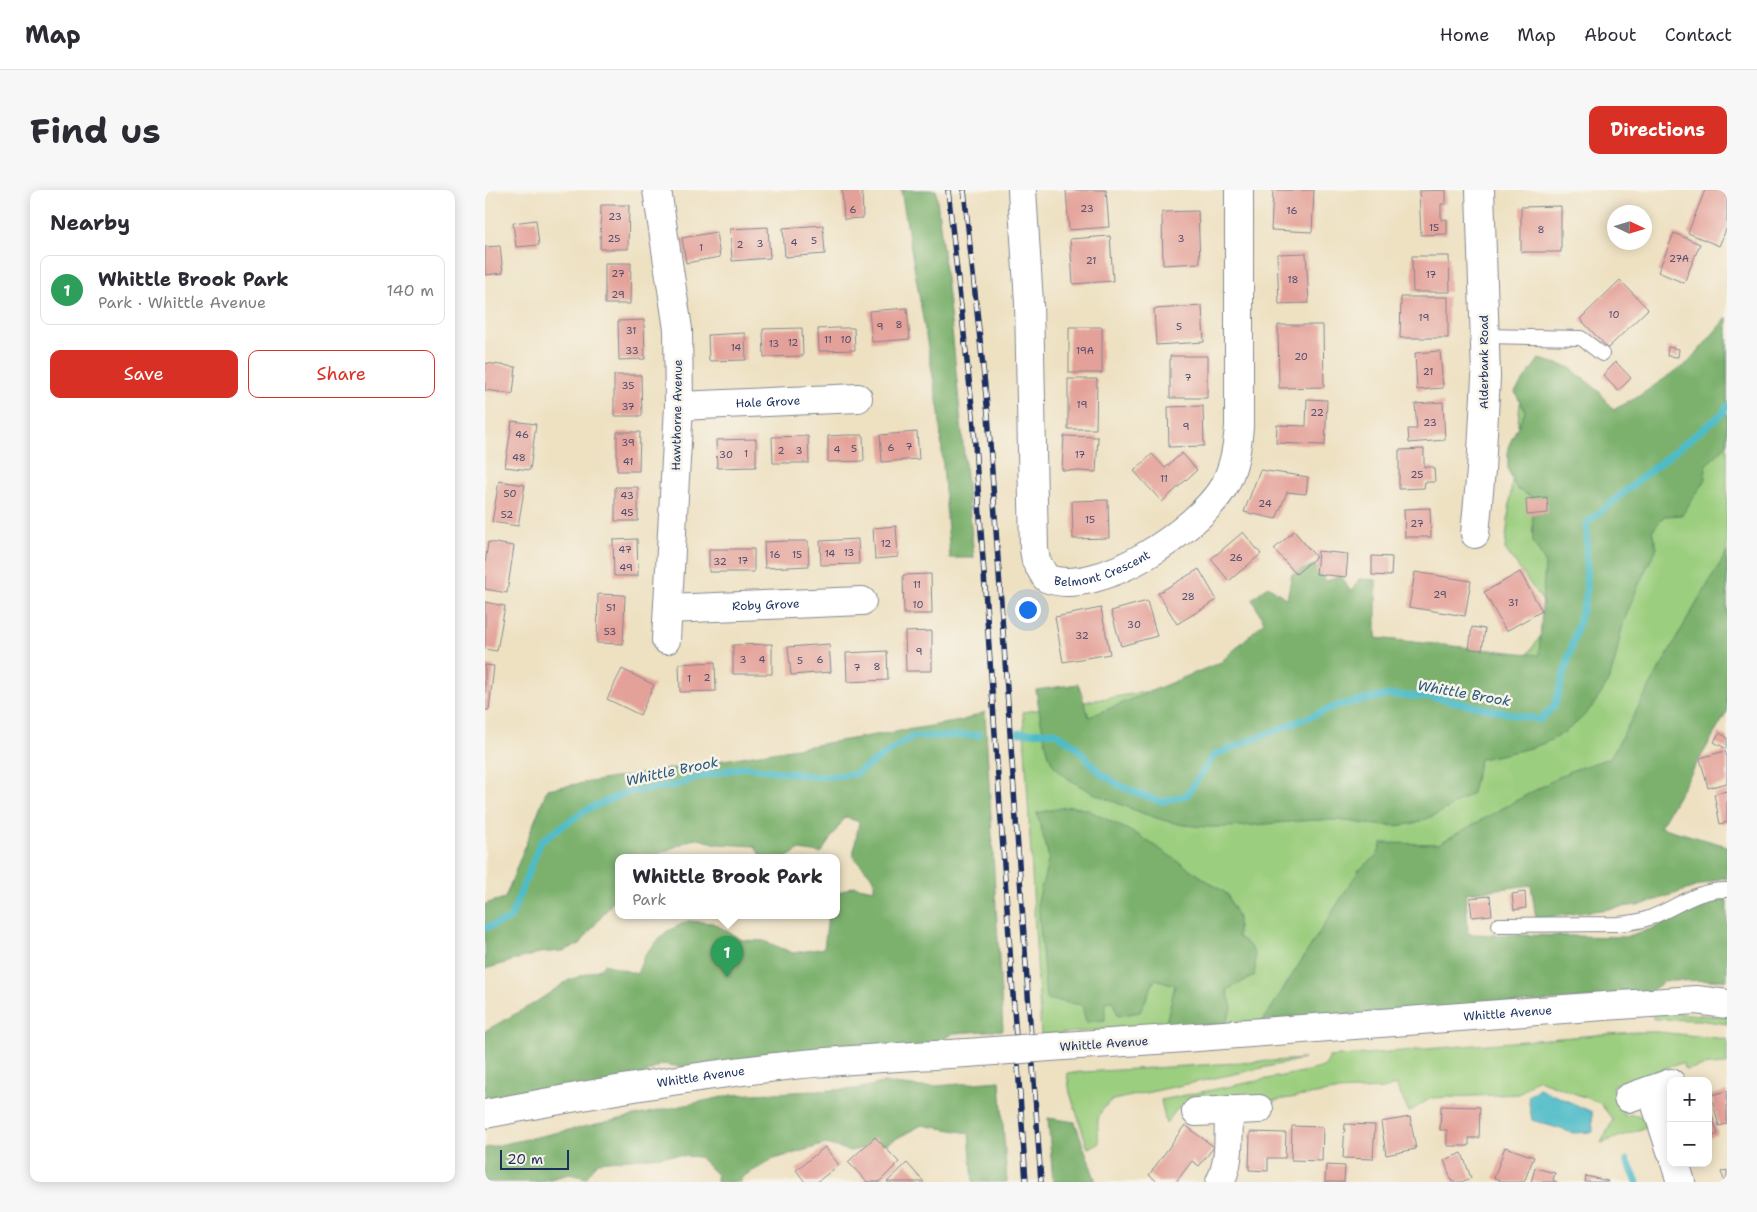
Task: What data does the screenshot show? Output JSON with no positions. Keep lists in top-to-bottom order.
{
  "streets": {
    "street": [
      "Alderbank Road",
      "Hale Grove",
      "Hawthorne Avenue",
      "Belmont Crescent",
      "Roby Grove",
      "Whittle Avenue"
    ]
  },
  "crossings": [
    ["Hale Grove", "Hawthorne Avenue"],
    ["Hawthorne Avenue", "Roby Grove"]
  ],
  "water": ["Whittle Brook"],
  "house_numbers": [
    "23",
    "6",
    "16",
    "23",
    "15",
    "8",
    "25",
    "3",
    "5",
    "4",
    "3",
    "2",
    "1",
    "27A",
    "21",
    "27",
    "17",
    "18",
    "29",
    "10",
    "19",
    "8",
    "9",
    "5",
    "31",
    "11",
    "10",
    "12",
    "13",
    "14",
    "33",
    "19A",
    "20",
    "21",
    "7",
    "35",
    "19",
    "37",
    "22",
    "23",
    "9",
    "46",
    "39",
    "7",
    "6",
    "5",
    "4",
    "2",
    "3",
    "1",
    "30",
    "17",
    "48",
    "41",
    "25",
    "11",
    "50",
    "43",
    "24",
    "45",
    "52",
    "15",
    "27",
    "12",
    "47",
    "13",
    "14",
    "16",
    "15",
    "26",
    "17",
    "32",
    "49",
    "11",
    "29",
    "28",
    "31",
    "10",
    "51",
    "30",
    "53",
    "32",
    "9",
    "3",
    "4",
    "6",
    "5",
    "8",
    "7",
    "2",
    "1"
  ],
  "scale_bar": "20 m",
  "north": "right",
  "page": {
    "header": "Map",
    "nav": [
      "Home",
      "Map",
      "About",
      "Contact"
    ],
    "buttons": [
      "Directions",
      ["Save", "Share"]
    ],
    "title": "Find us",
    "heading": "Nearby",
    "list": [
      {
        "mark": "1",
        "name": "Whittle Brook Park",
        "note": "Park · Whittle Avenue",
        "value": "140 m"
      }
    ],
    "popup": ["Whittle Brook Park", "Park"],
    "pins": "1",
    "map_buttons": ["+", "−"],
    "scale": "20 m"
  }
}
